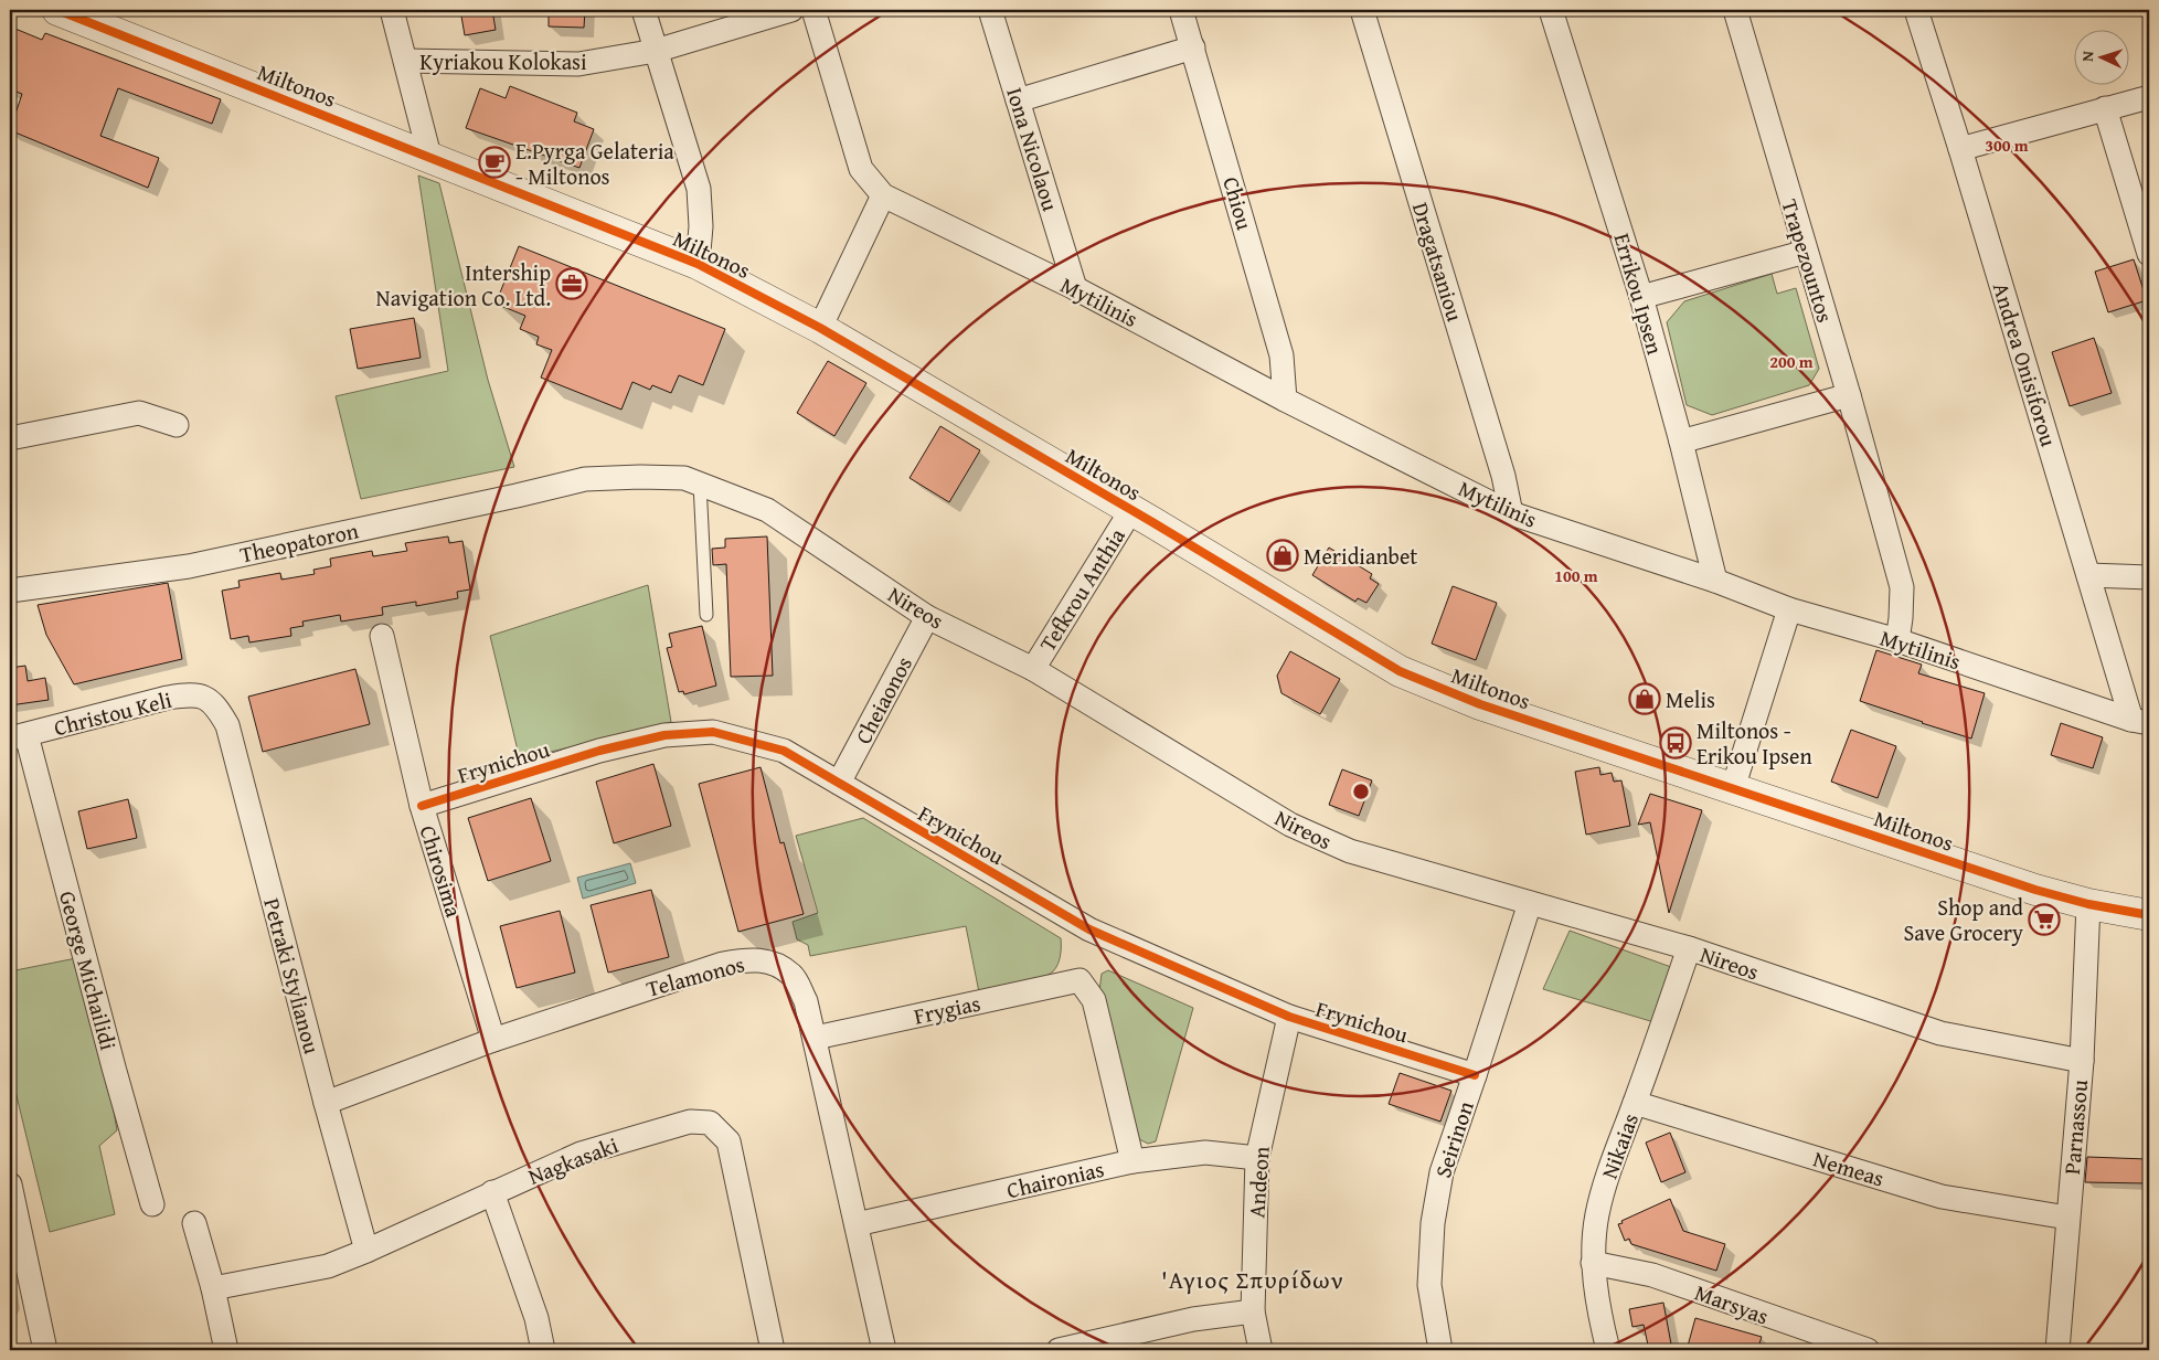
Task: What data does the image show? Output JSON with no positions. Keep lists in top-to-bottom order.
{
  "streets": {
    "street": [
      "Kyriakou Kolokasi",
      "Miltonos",
      "Iona Nicolaou",
      "Chiou",
      "Trapezountos",
      "Dragatsaniou",
      "Errikou Ipsen",
      "Mytilinis",
      "Andrea Onisiforou",
      "Theopatoron",
      "Tefkrou Anthia",
      "Nireos",
      "Cheiaonos",
      "Christou Keli",
      "Frynichou",
      "Chirosima",
      "George Michailidi",
      "Petraki Stylianou",
      "Telamonos",
      "Frygias",
      "Parnassou",
      "Seirinon",
      "Nikaias",
      "Nagkasaki",
      "Nemeas",
      "Chaironias",
      "Andeon",
      "Marsyas"
    ]
  },
  "crossings": [
    ["Miltonos", "Tefkrou Anthia"],
    ["Miltonos", "Parnassou"],
    ["Iona Nicolaou", "Mytilinis"],
    ["Chiou", "Mytilinis"],
    ["Trapezountos", "Mytilinis"],
    ["Dragatsaniou", "Mytilinis"],
    ["Errikou Ipsen", "Mytilinis"],
    ["Mytilinis", "Andrea Onisiforou"],
    ["Theopatoron", "Nireos"],
    ["Tefkrou Anthia", "Nireos"],
    ["Nireos", "Cheiaonos"],
    ["Nireos", "Parnassou"],
    ["Nireos", "Seirinon"],
    ["Nireos", "Nikaias"],
    ["Cheiaonos", "Frynichou"],
    ["Christou Keli", "George Michailidi"],
    ["Christou Keli", "Petraki Stylianou"],
    ["Frynichou", "Chirosima"],
    ["Frynichou", "Seirinon"],
    ["Frynichou", "Andeon"],
    ["Chirosima", "Telamonos"],
    ["Petraki Stylianou", "Telamonos"],
    ["Petraki Stylianou", "Nagkasaki"],
    ["Telamonos", "Frygias"],
    ["Telamonos", "Chaironias"],
    ["Frygias", "Chaironias"],
    ["Parnassou", "Nemeas"],
    ["Nikaias", "Nemeas"],
    ["Nikaias", "Marsyas"],
    ["Chaironias", "Andeon"]
  ],
  "districts": ["'Αγιος Σπυρίδων"],
  "places": {
    "cafe": ["E.Pyrga Gelateria - Miltonos"],
    "office": ["Intership Navigation Co. Ltd."],
    "shop": ["Meridianbet", "Melis"],
    "bus stop": ["Miltonos - Erikou Ipsen"],
    "supermarket": ["Shop and Save Grocery"]
  },
  "north": "left",
  "rings": ["300 m", "200 m", "100 m"]
}
